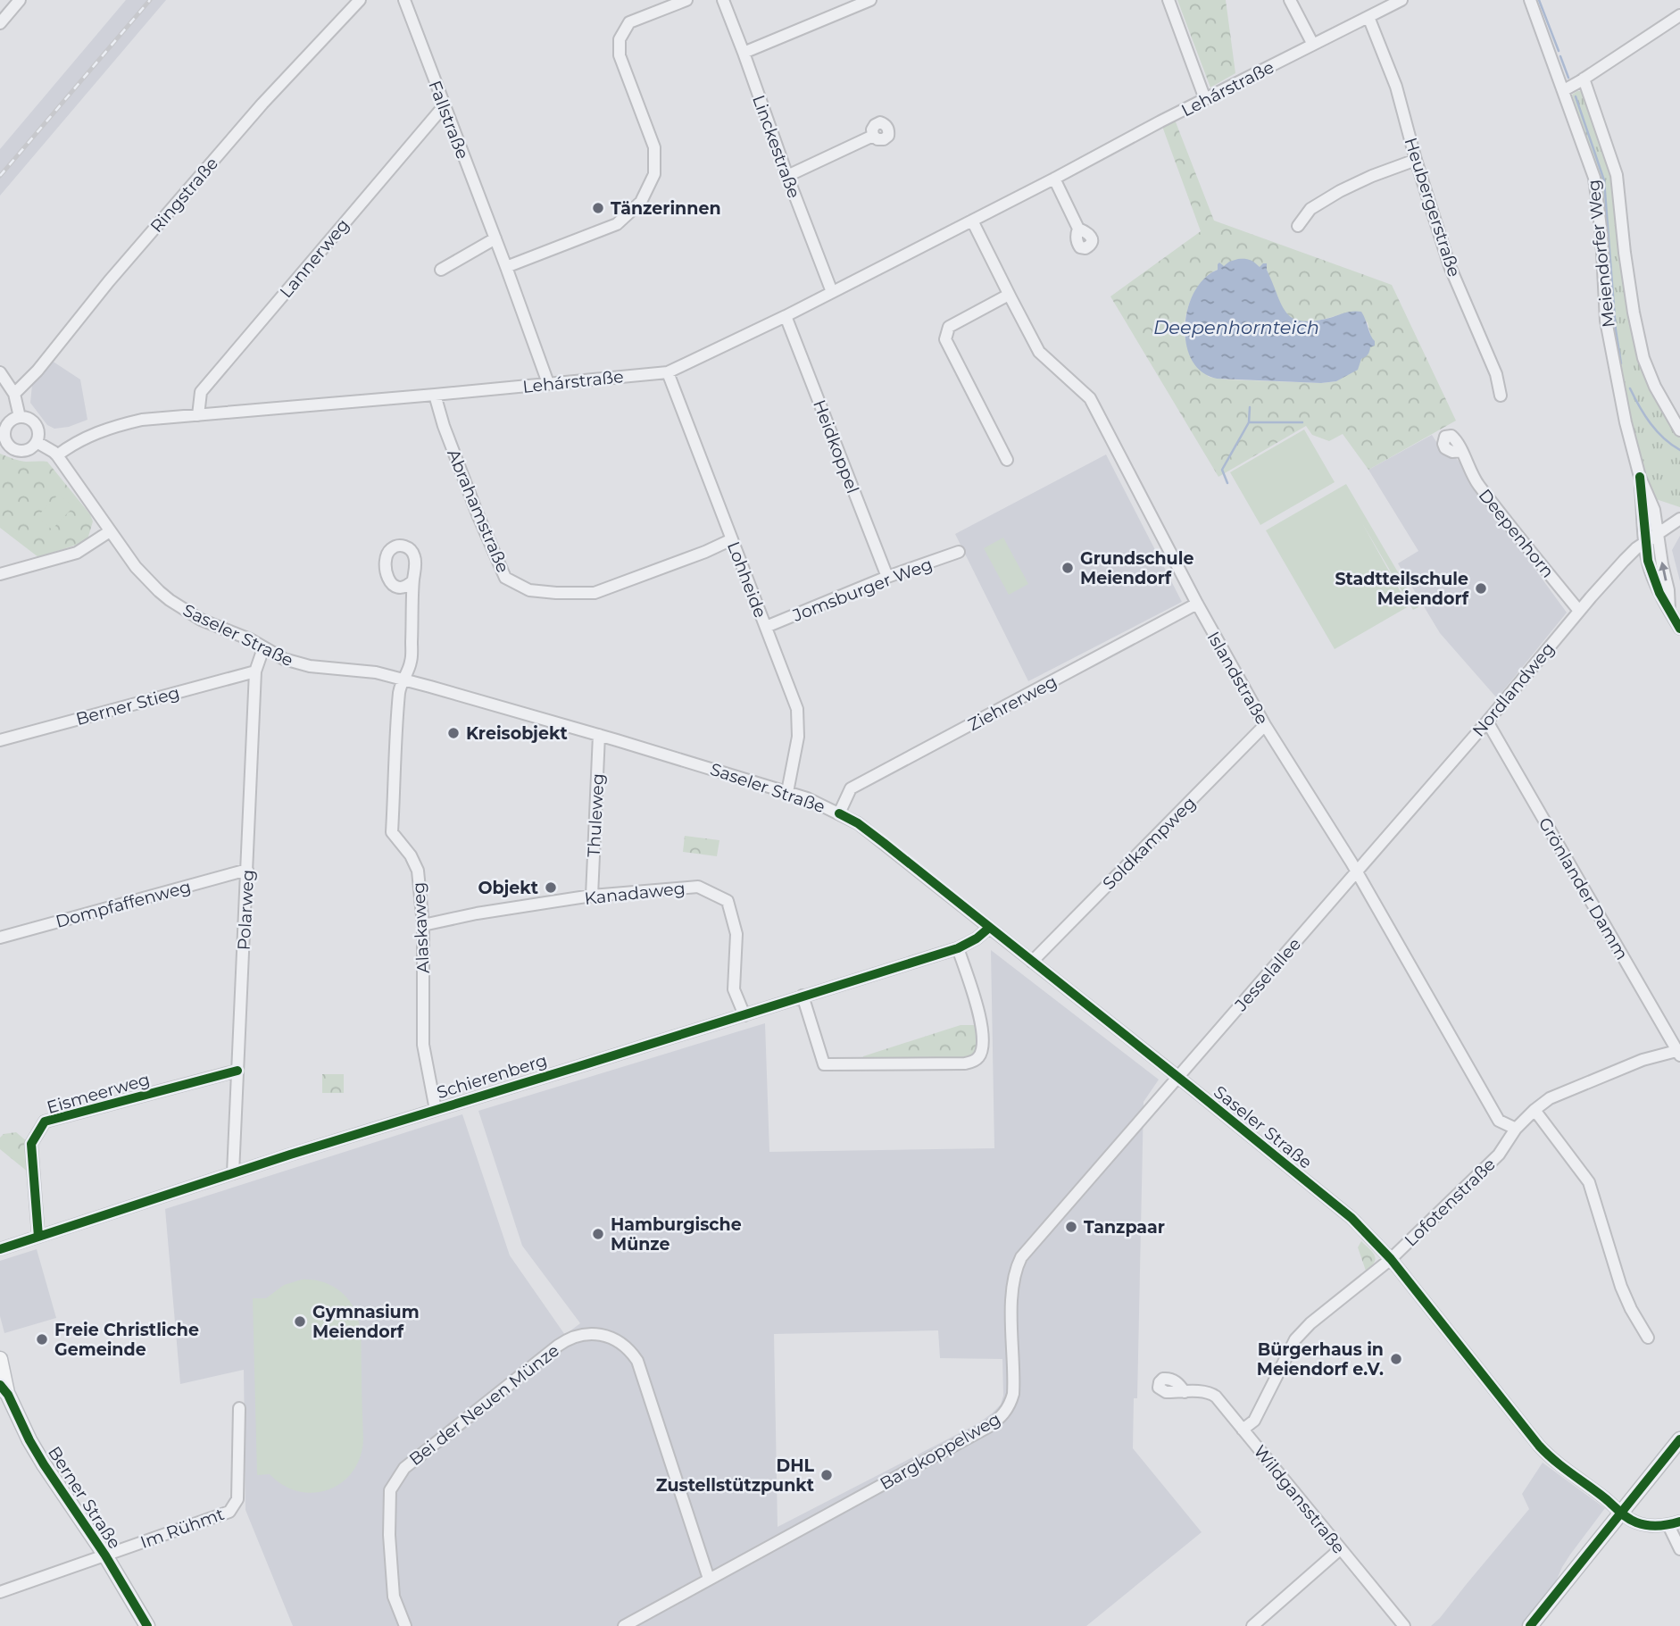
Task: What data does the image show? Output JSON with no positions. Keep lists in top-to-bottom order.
{
  "streets": {
    "main road": ["Berner Straße"],
    "street": [
      "Lehárstraße",
      "Fallstraße",
      "Linckestraße",
      "Ringstraße",
      "Heubergerstraße",
      "Meiendorfer Weg",
      "Lannerweg",
      "Heidkoppel",
      "Abrahamstraße",
      "Deepenhorn",
      "Lohheide",
      "Jomsburger Weg",
      "Saseler Straße",
      "Islandstraße",
      "Nordlandweg",
      "Ziehrerweg",
      "Berner Stieg",
      "Thuleweg",
      "Soldkampweg",
      "Grönlander Damm",
      "Kanadaweg",
      "Dompfaffenweg",
      "Polarweg",
      "Alaskaweg",
      "Jesselallee",
      "Schierenberg",
      "Eismeerweg",
      "Lofotenstraße",
      "Bei der Neuen Münze",
      "Bargkoppelweg",
      "Wildgansstraße",
      "Im Rühmt"
    ]
  },
  "crossings": [
    ["Lehárstraße", "Fallstraße"],
    ["Lehárstraße", "Linckestraße"],
    ["Lehárstraße", "Heubergerstraße"],
    ["Lehárstraße", "Lannerweg"],
    ["Lehárstraße", "Heidkoppel"],
    ["Lehárstraße", "Abrahamstraße"],
    ["Lehárstraße", "Lohheide"],
    ["Lehárstraße", "Saseler Straße"],
    ["Lehárstraße", "Islandstraße"],
    ["Fallstraße", "Lannerweg"],
    ["Heidkoppel", "Jomsburger Weg"],
    ["Abrahamstraße", "Lohheide"],
    ["Deepenhorn", "Nordlandweg"],
    ["Lohheide", "Jomsburger Weg"],
    ["Lohheide", "Saseler Straße"],
    ["Saseler Straße", "Ziehrerweg"],
    ["Saseler Straße", "Thuleweg"],
    ["Saseler Straße", "Soldkampweg"],
    ["Saseler Straße", "Polarweg"],
    ["Saseler Straße", "Alaskaweg"],
    ["Saseler Straße", "Jesselallee"],
    ["Saseler Straße", "Schierenberg"],
    ["Saseler Straße", "Lofotenstraße"],
    ["Saseler Straße", "Bargkoppelweg"],
    ["Islandstraße", "Nordlandweg"],
    ["Islandstraße", "Ziehrerweg"],
    ["Islandstraße", "Soldkampweg"],
    ["Islandstraße", "Jesselallee"],
    ["Islandstraße", "Lofotenstraße"],
    ["Nordlandweg", "Grönlander Damm"],
    ["Nordlandweg", "Jesselallee"],
    ["Berner Stieg", "Polarweg"],
    ["Thuleweg", "Kanadaweg"],
    ["Grönlander Damm", "Lofotenstraße"],
    ["Kanadaweg", "Alaskaweg"],
    ["Kanadaweg", "Schierenberg"],
    ["Dompfaffenweg", "Polarweg"],
    ["Polarweg", "Schierenberg"],
    ["Polarweg", "Eismeerweg"],
    ["Alaskaweg", "Schierenberg"],
    ["Jesselallee", "Bargkoppelweg"],
    ["Schierenberg", "Eismeerweg"],
    ["Lofotenstraße", "Wildgansstraße"],
    ["Bei der Neuen Münze", "Bargkoppelweg"],
    ["Berner Straße", "Im Rühmt"]
  ],
  "water": ["Deepenhornteich"],
  "places": [
    "Tänzerinnen",
    "Grundschule Meiendorf",
    "Stadtteilschule Meiendorf",
    "Kreisobjekt",
    "Objekt",
    "Tanzpaar",
    "Hamburgische Münze",
    "Gymnasium Meiendorf",
    "Freie Christliche Gemeinde",
    "Bürgerhaus in Meiendorf e.V.",
    "DHL Zustellstützpunkt"
  ]
}
